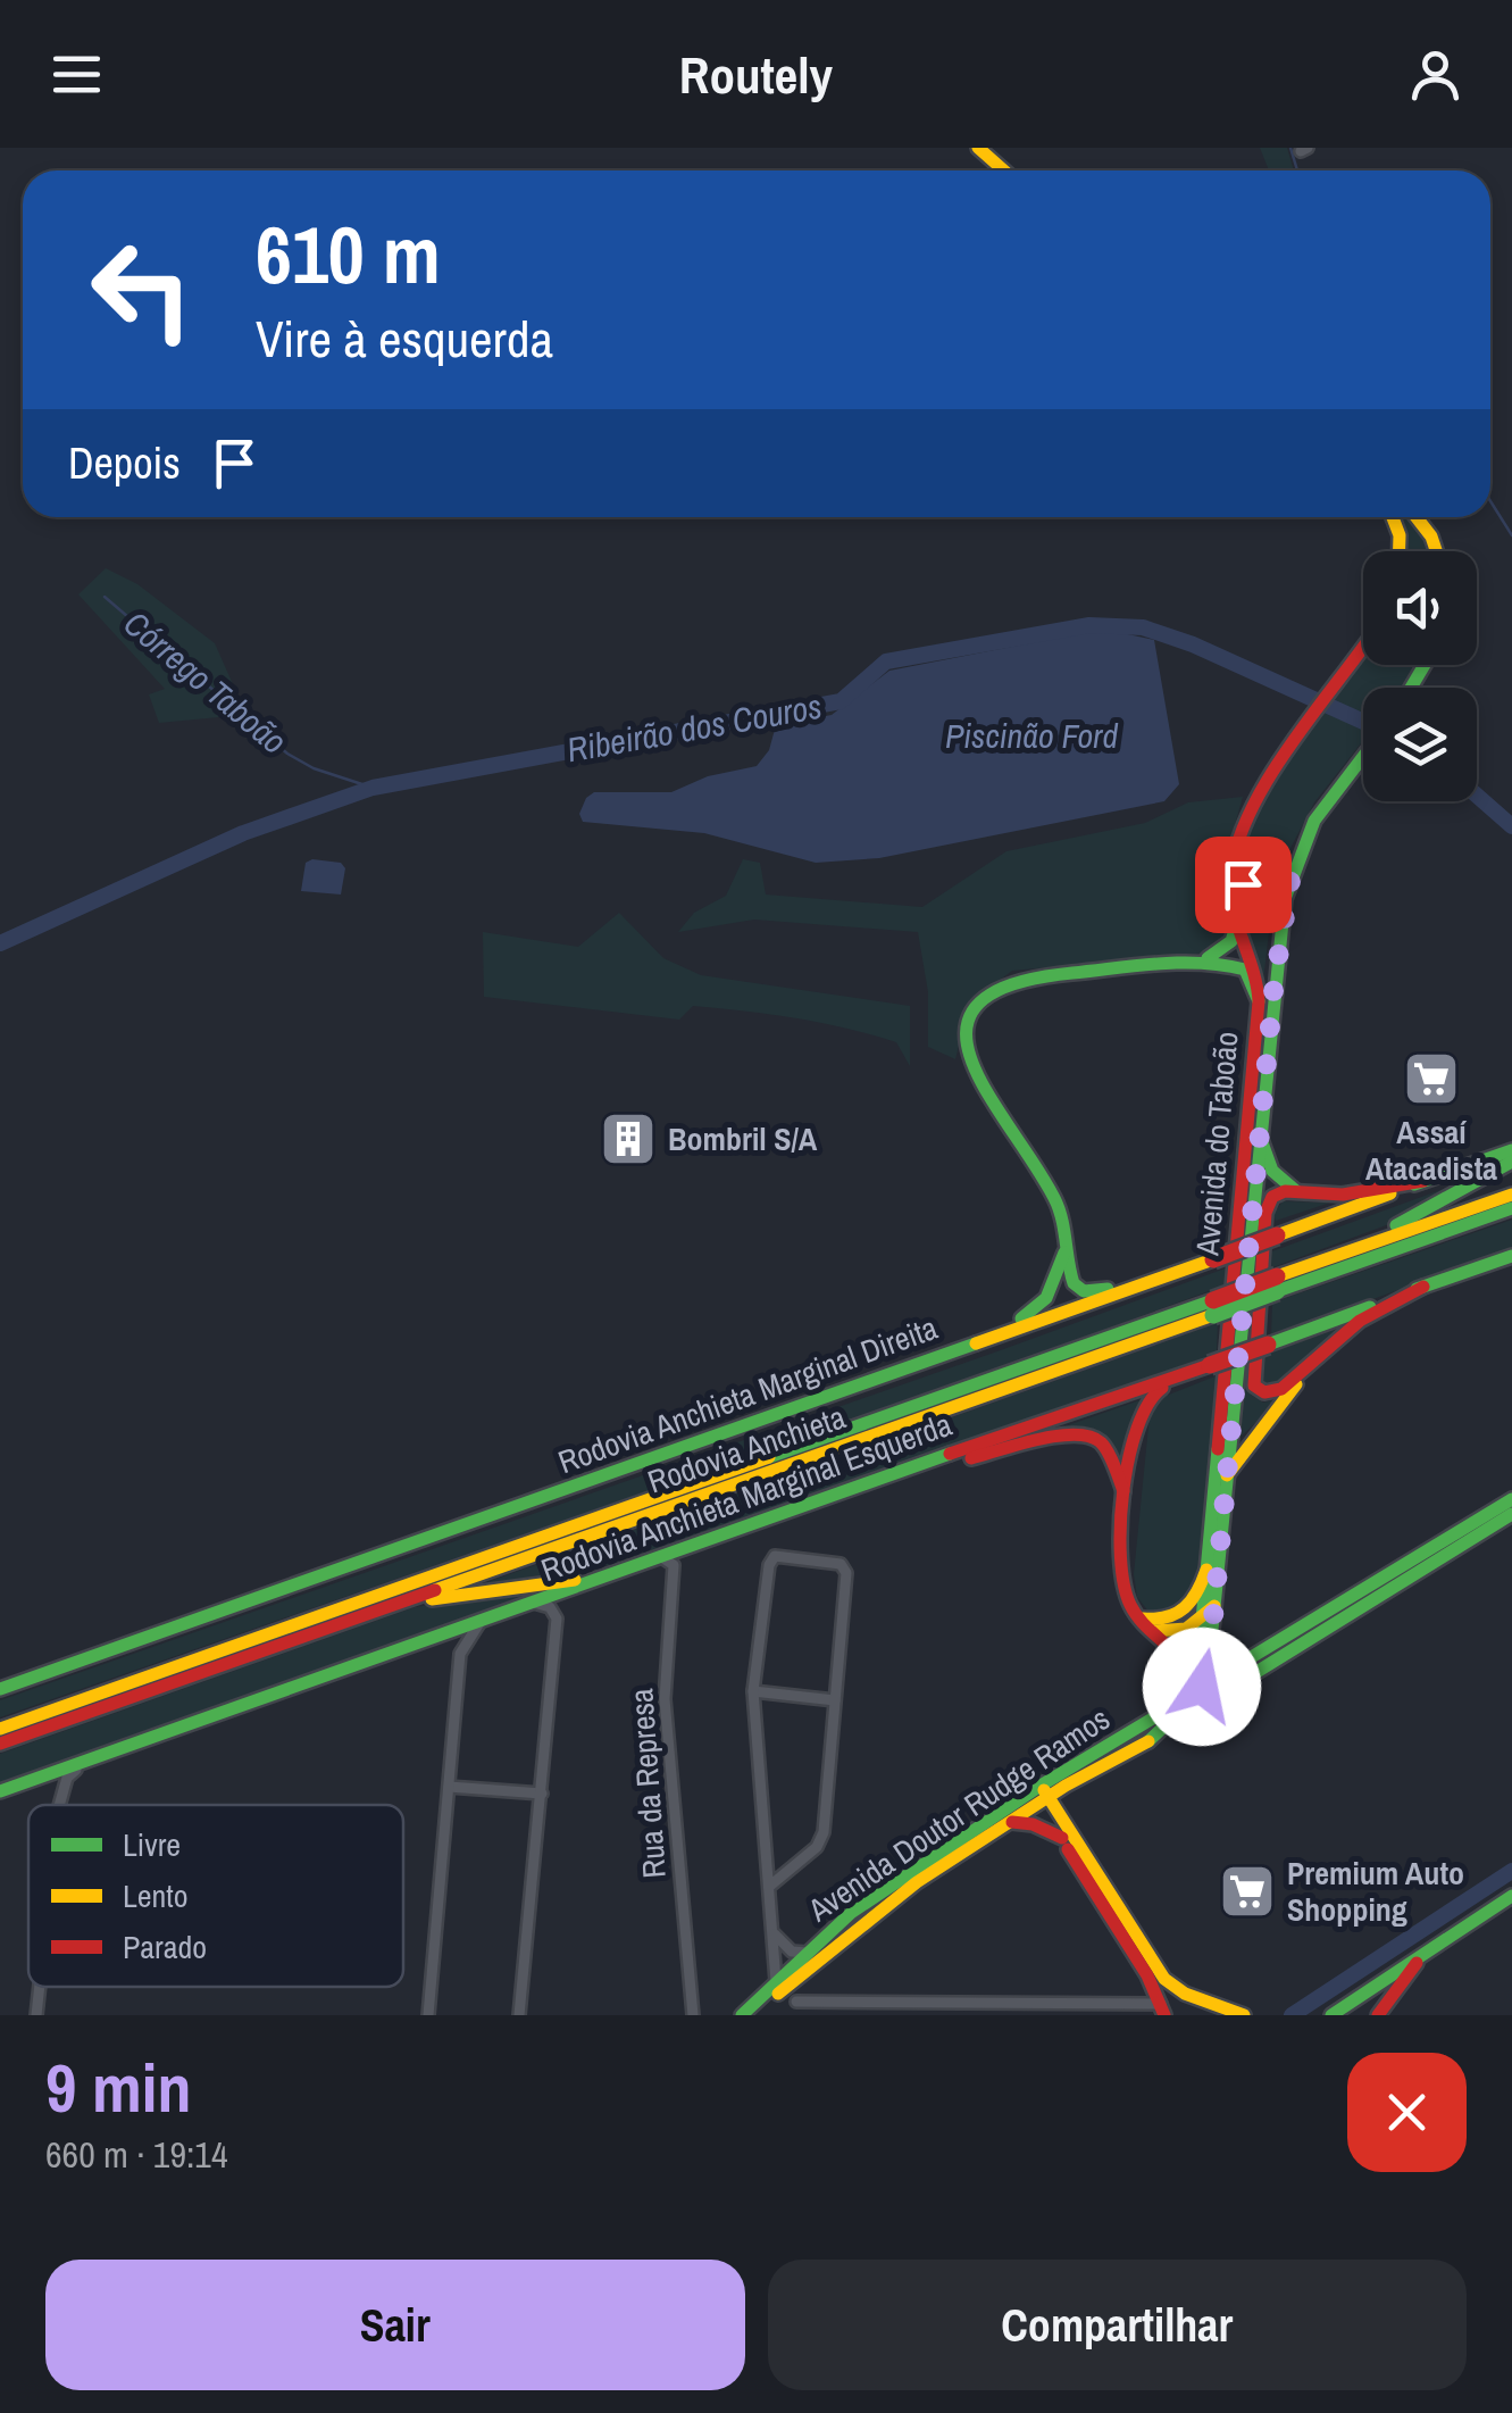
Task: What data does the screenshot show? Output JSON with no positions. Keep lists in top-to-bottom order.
{
  "streets": {
    "main road": [
      "Avenida do Taboão",
      "Rodovia Anchieta Marginal Direita",
      "Rodovia Anchieta",
      "Rodovia Anchieta Marginal Esquerda",
      "Avenida Doutor Rudge Ramos"
    ],
    "street": ["Rua da Represa"]
  },
  "crossings": [
    ["Avenida do Taboão", "Avenida Doutor Rudge Ramos"],
    ["Rodovia Anchieta Marginal Esquerda", "Rua da Represa"]
  ],
  "water": ["Córrego Taboão", "Ribeirão dos Couros", "Piscinão Ford"],
  "places": {
    "supermarket": ["Assaí Atacadista", "Premium Auto Shopping"],
    "building": ["Bombril S/A"]
  },
  "legend": ["Livre", "Lento", "Parado"],
  "page": {
    "header": "Routely",
    "turn": ["610 m", "Vire à esquerda"],
    "then": "Depois",
    "heading": ["9 min", "660 m · 19:14"],
    "buttons": ["Sair", "Compartilhar"]
  }
}
